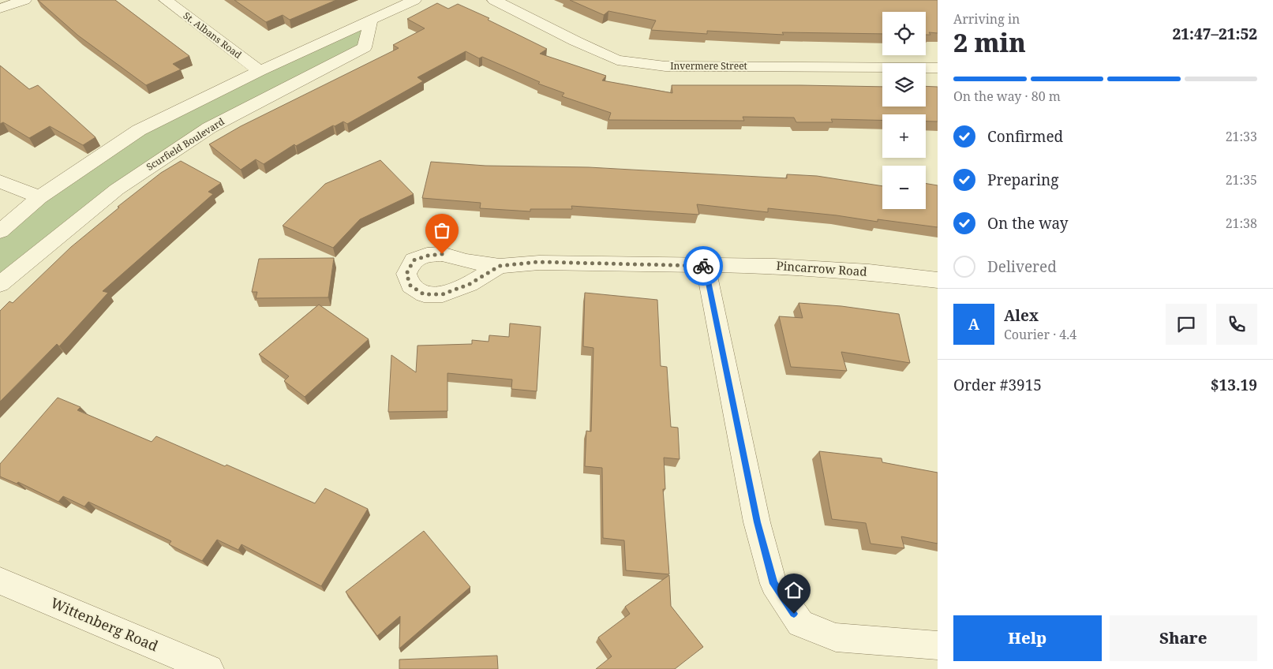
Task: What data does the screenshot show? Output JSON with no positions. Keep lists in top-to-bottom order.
{
  "streets": {
    "street": [
      "St. Albans Road",
      "Invermere Street",
      "Scurfield Boulevard",
      "Pincarrow Road",
      "Wittenberg Road"
    ]
  },
  "page": {
    "heading": ["2 min", "Arriving in", "21:47–21:52"],
    "panel": [
      "Alex",
      "Courier · 4.4",
      "Order #3915",
      "$13.19"
    ],
    "map_buttons": ["+", "−"],
    "bar": "On the way · 80 m",
    "list": [
      ["Confirmed", "21:33"],
      ["Preparing", "21:35"],
      ["On the way", "21:38"],
      "Delivered"
    ],
    "round": "A",
    "buttons": ["Help", "Share"]
  }
}
